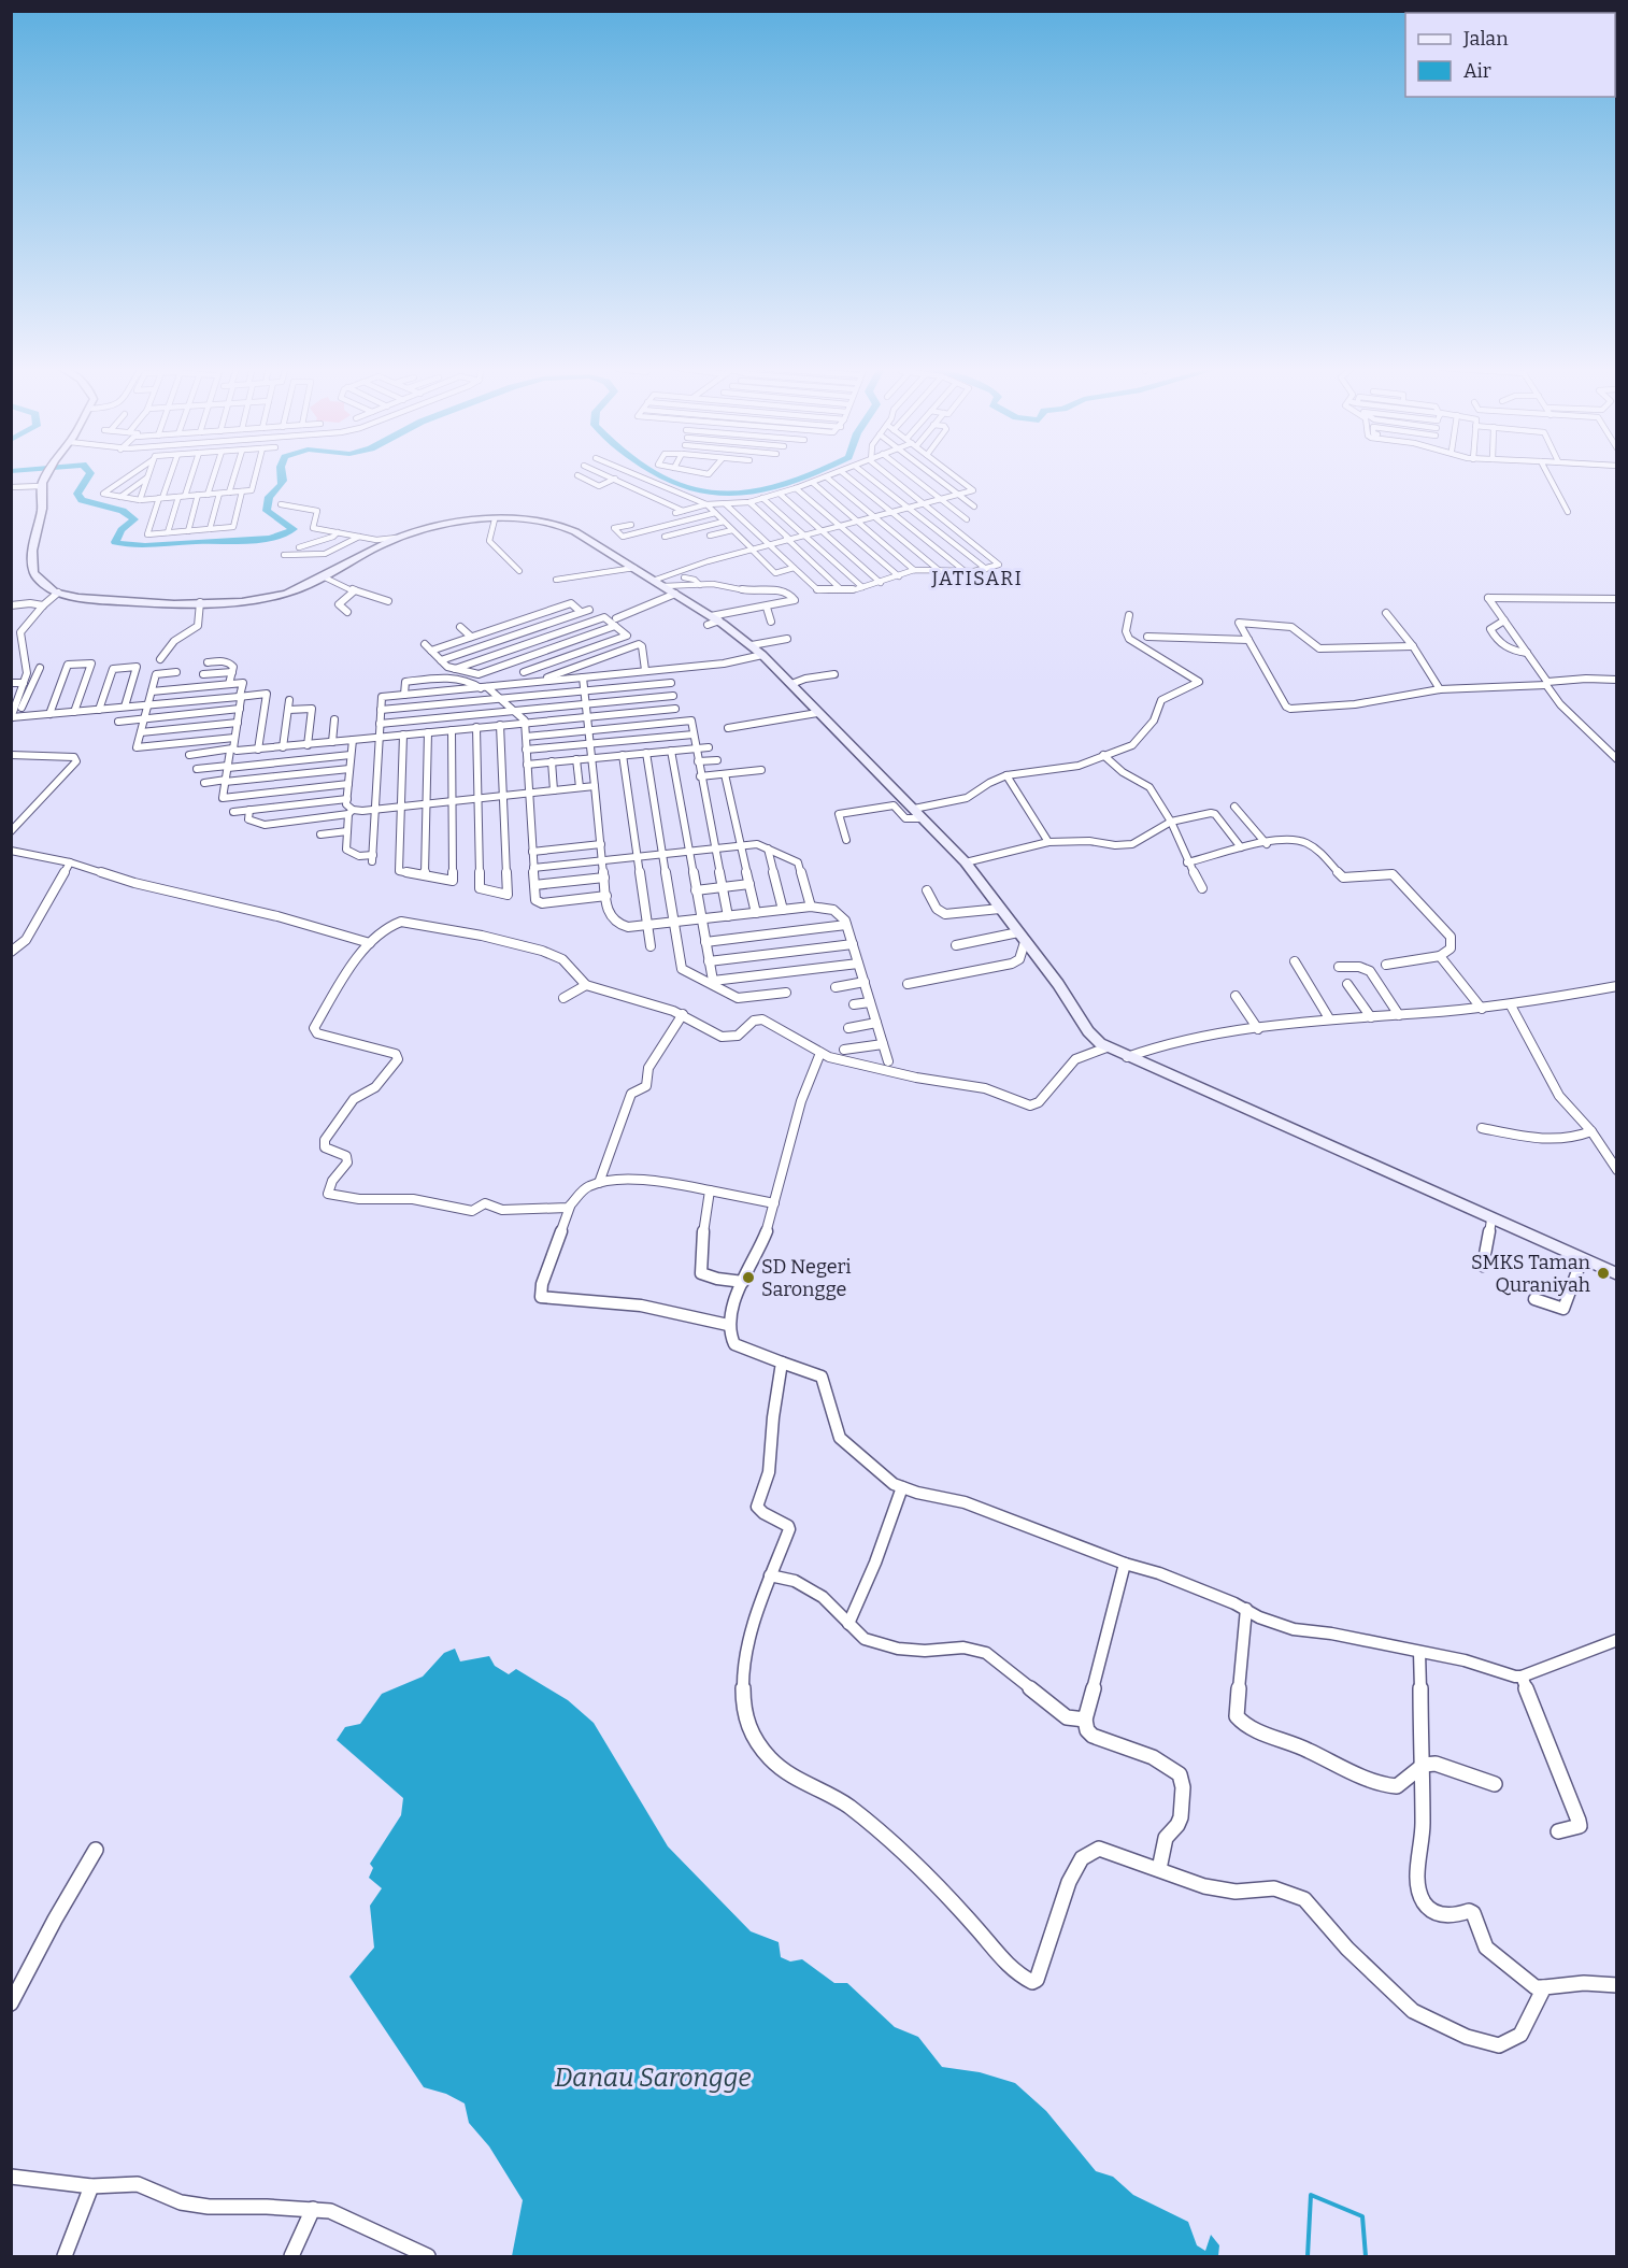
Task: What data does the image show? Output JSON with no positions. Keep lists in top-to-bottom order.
{
  "districts": ["JATISARI"],
  "water": ["Danau Sarongge"],
  "places": ["SMKS Taman Quraniyah", "SD Negeri Sarongge"],
  "legend": ["Jalan", "Air"]
}
